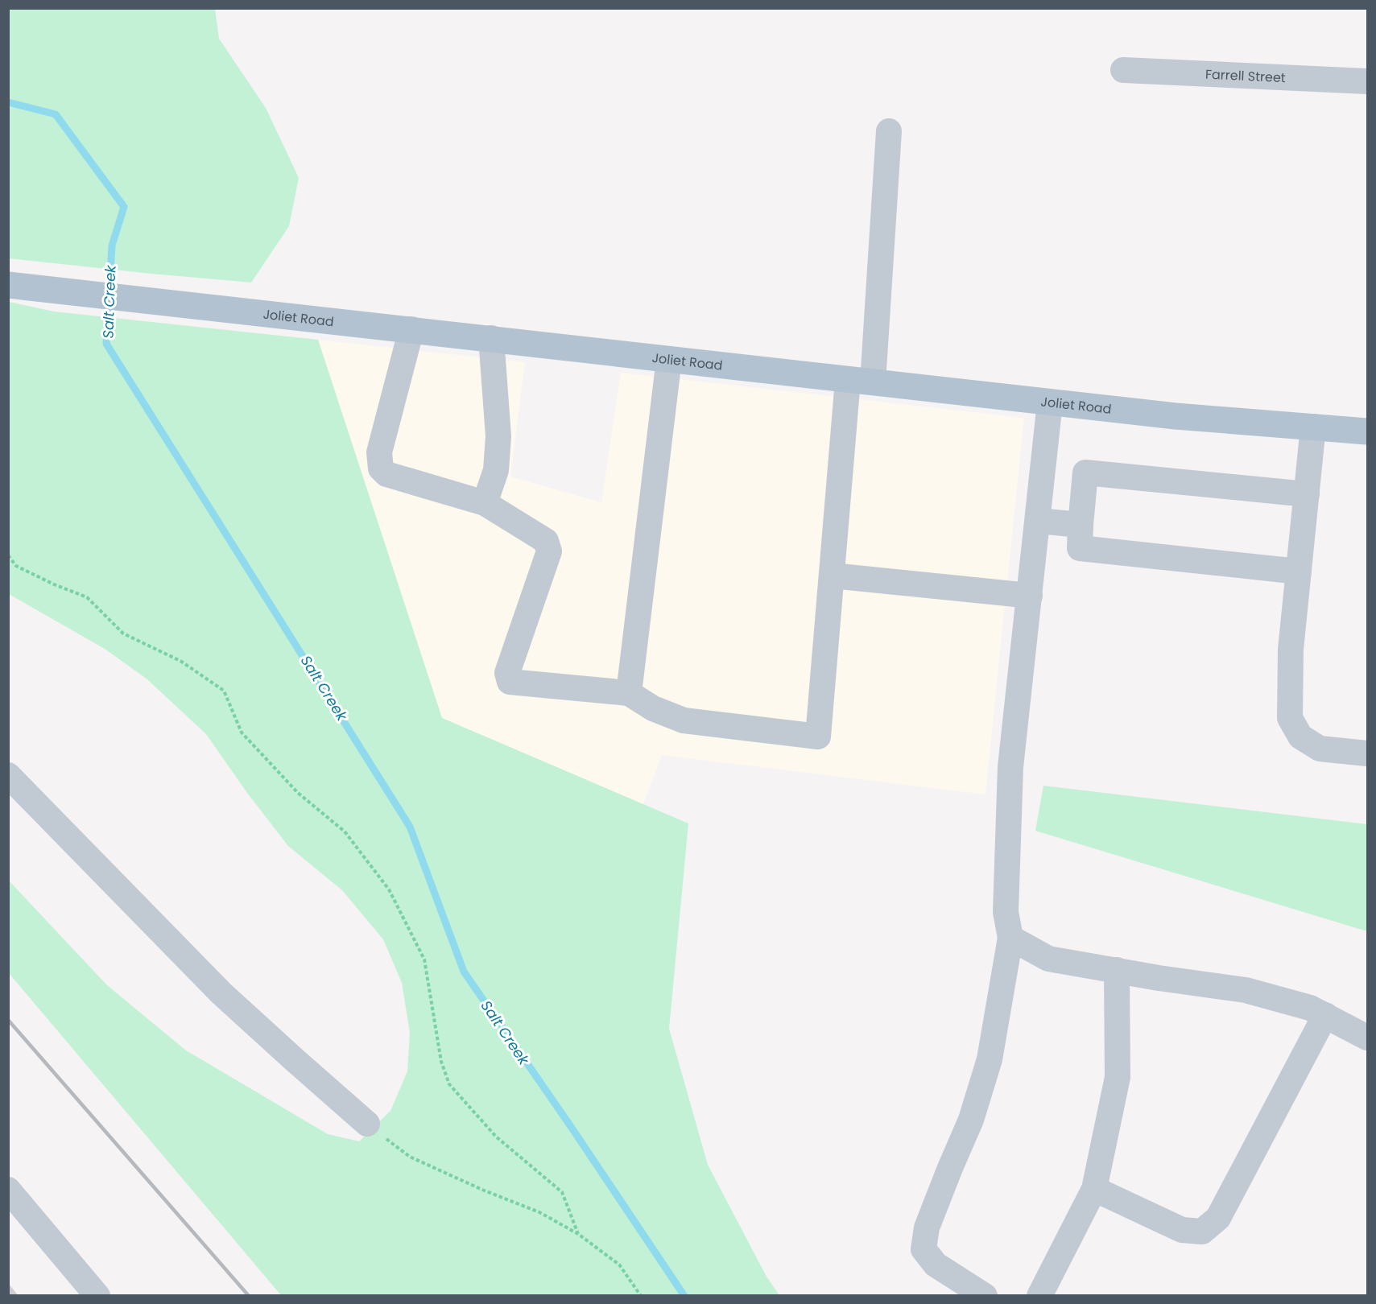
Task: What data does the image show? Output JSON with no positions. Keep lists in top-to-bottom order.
{
  "streets": {
    "main road": ["Joliet Road"],
    "street": ["Farrell Street"]
  },
  "water": ["Salt Creek"]
}
